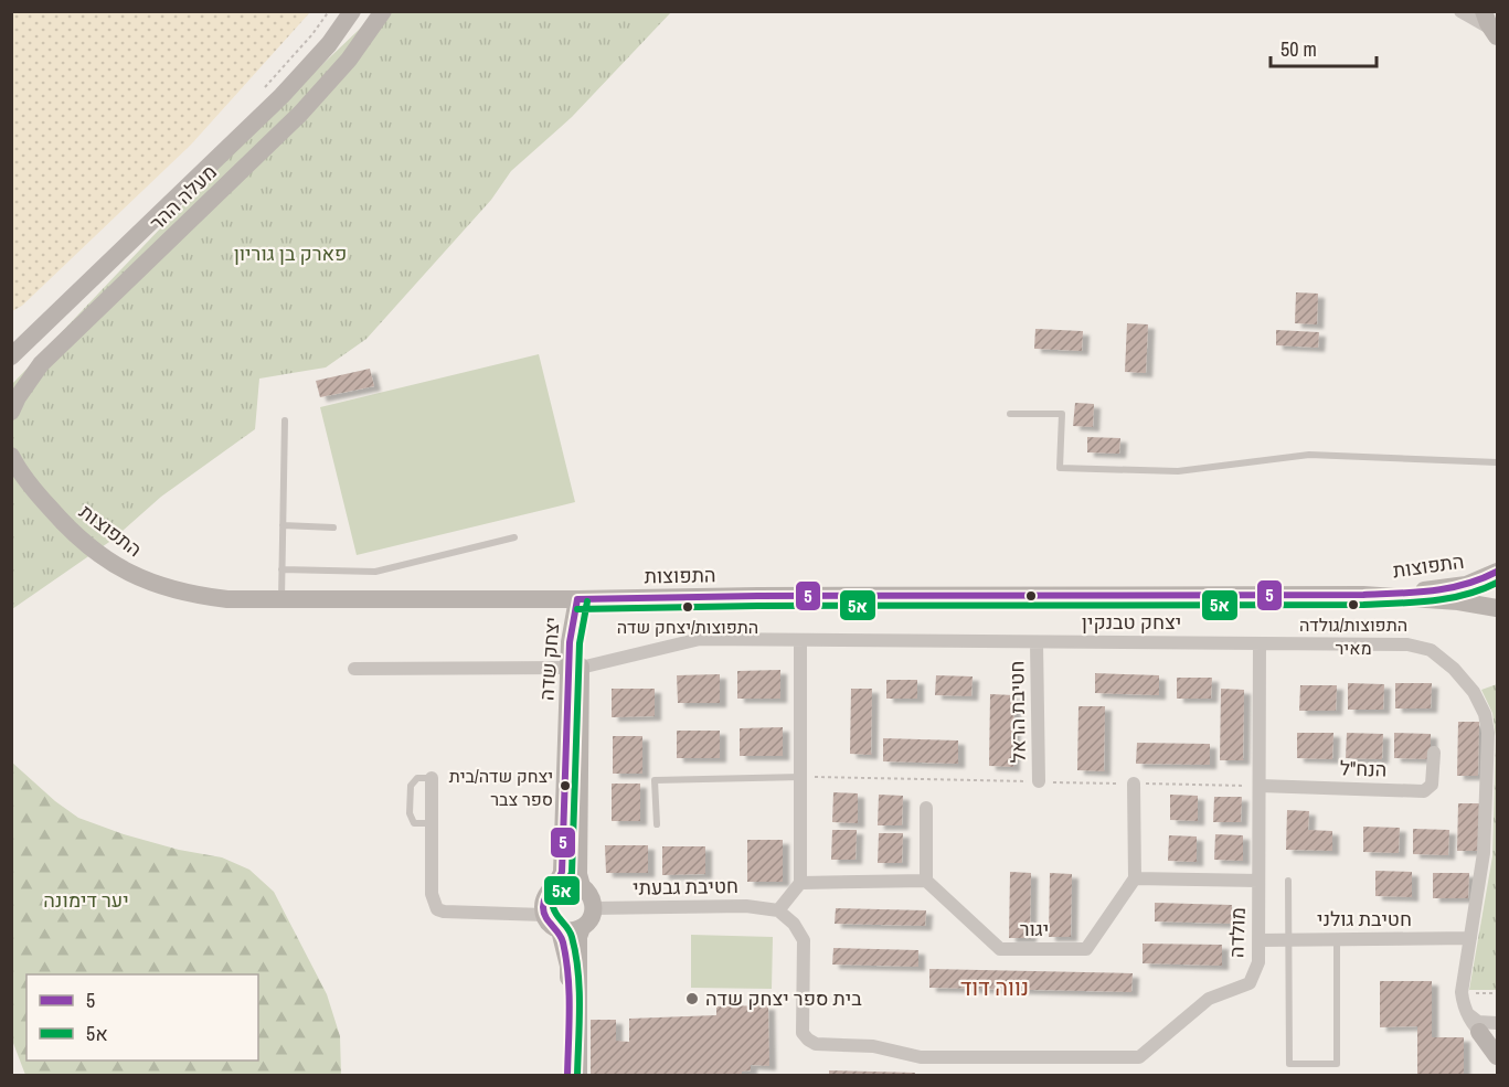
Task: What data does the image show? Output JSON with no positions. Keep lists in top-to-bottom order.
{
  "streets": {
    "main road": ["מעלה ההר", "התפוצות", "יצחק שדה"],
    "street": [
      "יצחק טבנקין",
      "חטיבת הראל",
      "הנח\"ל",
      "חטיבת גבעתי",
      "חטיבת גולני",
      "יגור",
      "מולדה"
    ]
  },
  "crossings": [
    ["התפוצות", "יצחק שדה"],
    ["יצחק טבנקין", "יצחק שדה"],
    ["יצחק טבנקין", "חטיבת הראל"],
    ["יצחק טבנקין", "חטיבת גולני"],
    ["יצחק טבנקין", "מולדה"],
    ["יצחק שדה", "חטיבת גבעתי"],
    ["הנח\"ל", "מולדה"],
    ["חטיבת גבעתי", "מולדה"],
    ["חטיבת גולני", "מולדה"]
  ],
  "districts": ["נווה דוד"],
  "parks": ["פארק בן גוריון", "יער דימונה"],
  "places": [
    "התפוצות/גולדה מאיר",
    "התפוצות/יצחק שדה",
    "יצחק שדה/בית ספר צבר",
    "בית ספר יצחק שדה"
  ],
  "lines": ["transit line 5", "transit line 5א"],
  "legend": ["5", "5א"],
  "scale_bar": "50 m"
}
